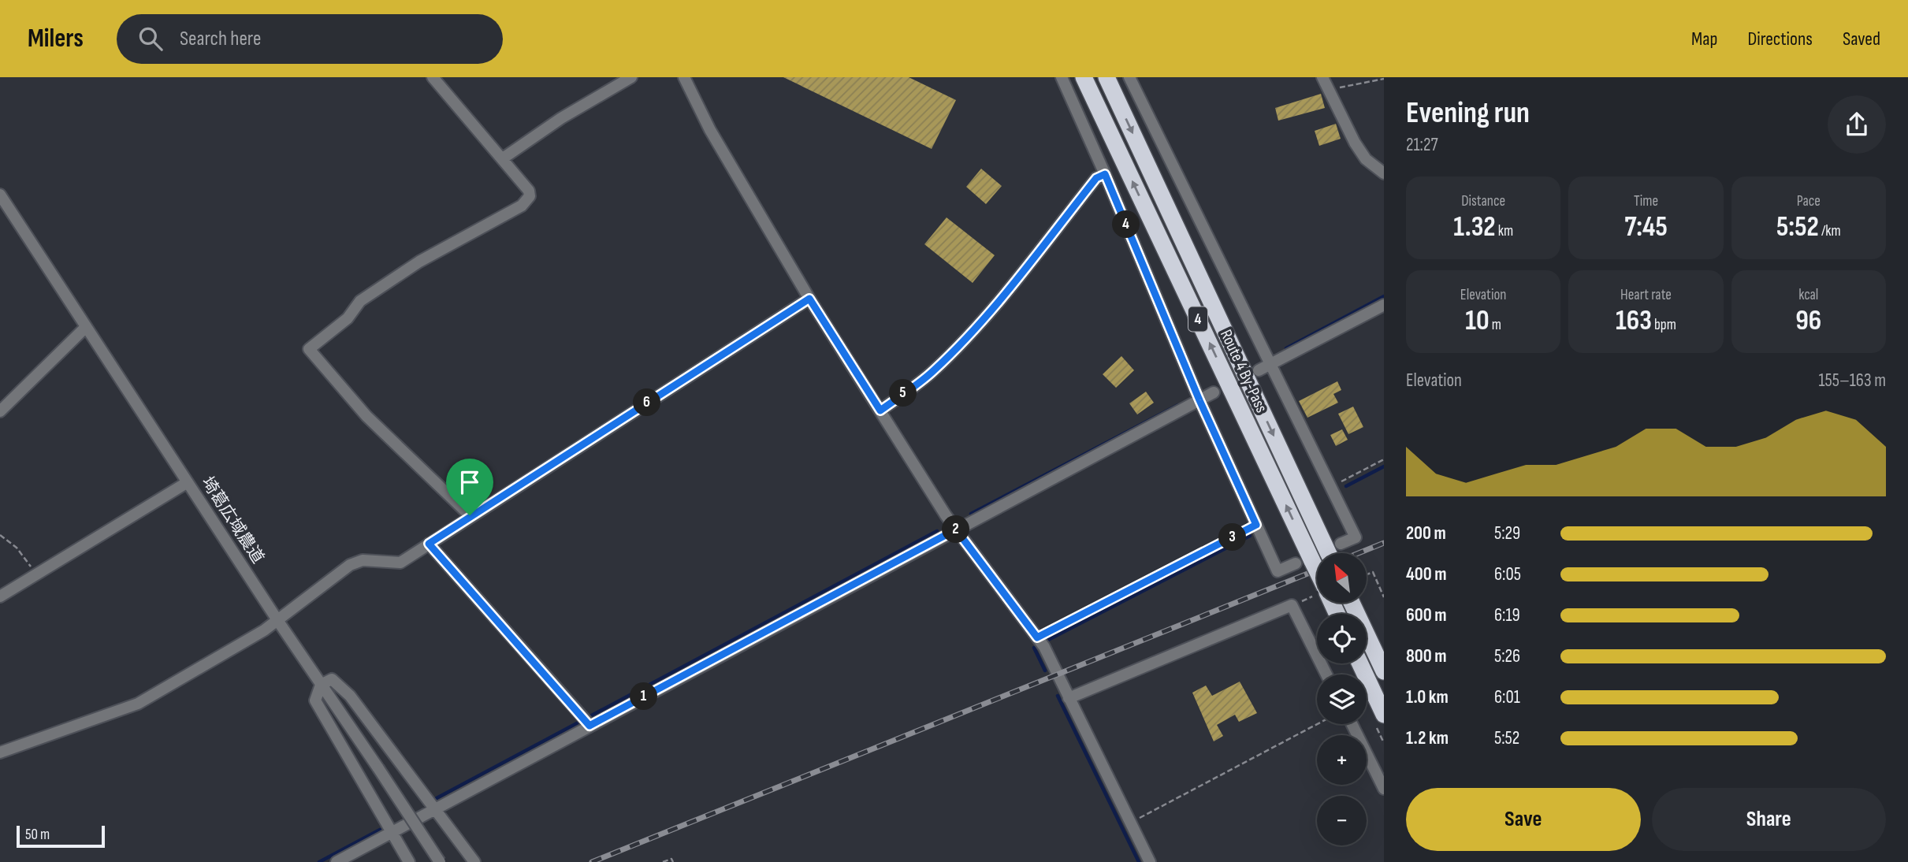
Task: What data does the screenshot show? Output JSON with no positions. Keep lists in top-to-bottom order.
{
  "streets": {
    "highway": ["4", "Route 4 By-Pass"],
    "street": ["埼葛広域農道"]
  },
  "scale_bar": "50 m",
  "north": "top left",
  "page": {
    "header": "Milers",
    "search": "Search here",
    "nav": ["Map", "Directions", "Saved"],
    "heading": ["Evening run", "21:27"],
    "stats": [
      ["Distance", "1.32 km"],
      ["Time", "7:45"],
      ["Pace", "5:52 /km"],
      ["Elevation", "10 m"],
      ["Heart rate", "163 bpm"],
      ["kcal", "96"]
    ],
    "pins": [
      "4",
      "5",
      "6",
      "2",
      "3",
      "1"
    ],
    "chart": ["Elevation", "155–163 m"],
    "list": [
      {
        "name": "200 m",
        "note": "5:29"
      },
      {
        "name": "400 m",
        "note": "6:05"
      },
      {
        "name": "600 m",
        "note": "6:19"
      },
      {
        "name": "800 m",
        "note": "5:26"
      },
      {
        "name": "1.0 km",
        "note": "6:01"
      },
      {
        "name": "1.2 km",
        "note": "5:52"
      }
    ],
    "map_buttons": ["+", "−"],
    "buttons": ["Save", "Share"],
    "scale": "50 m"
  }
}
